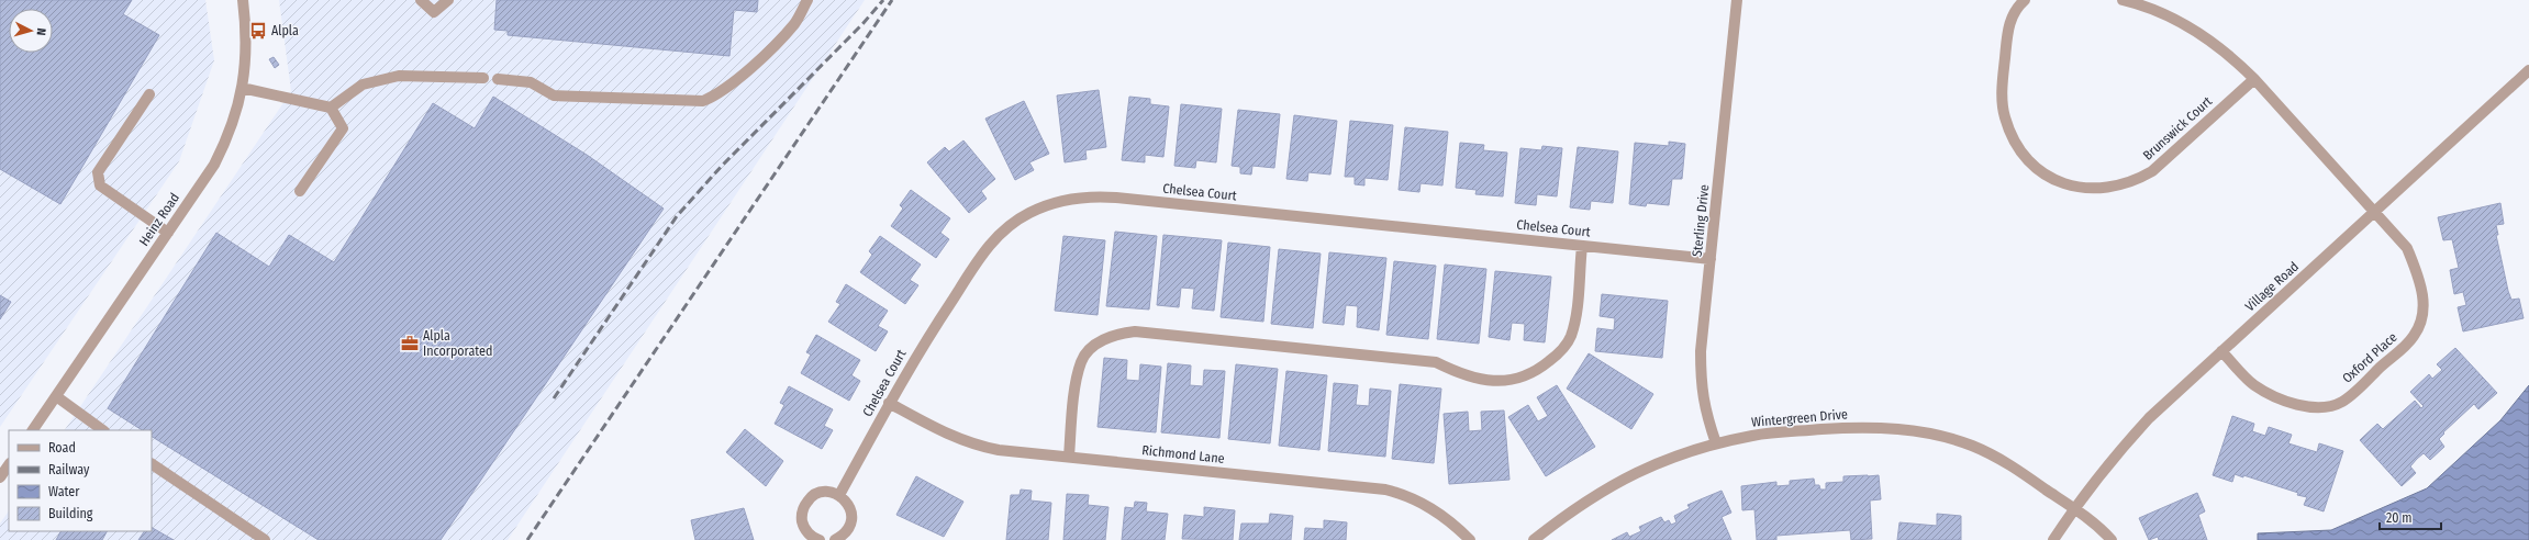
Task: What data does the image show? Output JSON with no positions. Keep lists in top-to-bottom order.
{
  "streets": {
    "street": [
      "Brunswick Court",
      "Chelsea Court",
      "Heinz Road",
      "Sterling Drive",
      "Village Road",
      "Oxford Place",
      "Wintergreen Drive",
      "Richmond Lane"
    ]
  },
  "crossings": [
    ["Chelsea Court", "Sterling Drive"],
    ["Chelsea Court", "Richmond Lane"],
    ["Sterling Drive", "Wintergreen Drive"],
    ["Village Road", "Oxford Place"],
    ["Village Road", "Wintergreen Drive"]
  ],
  "places": {
    "bus stop": ["Alpla"],
    "office": ["Alpla Incorporated"]
  },
  "legend": [
    "Road",
    "Railway",
    "Water",
    "Building"
  ],
  "scale_bar": "20 m",
  "north": "right"
}
